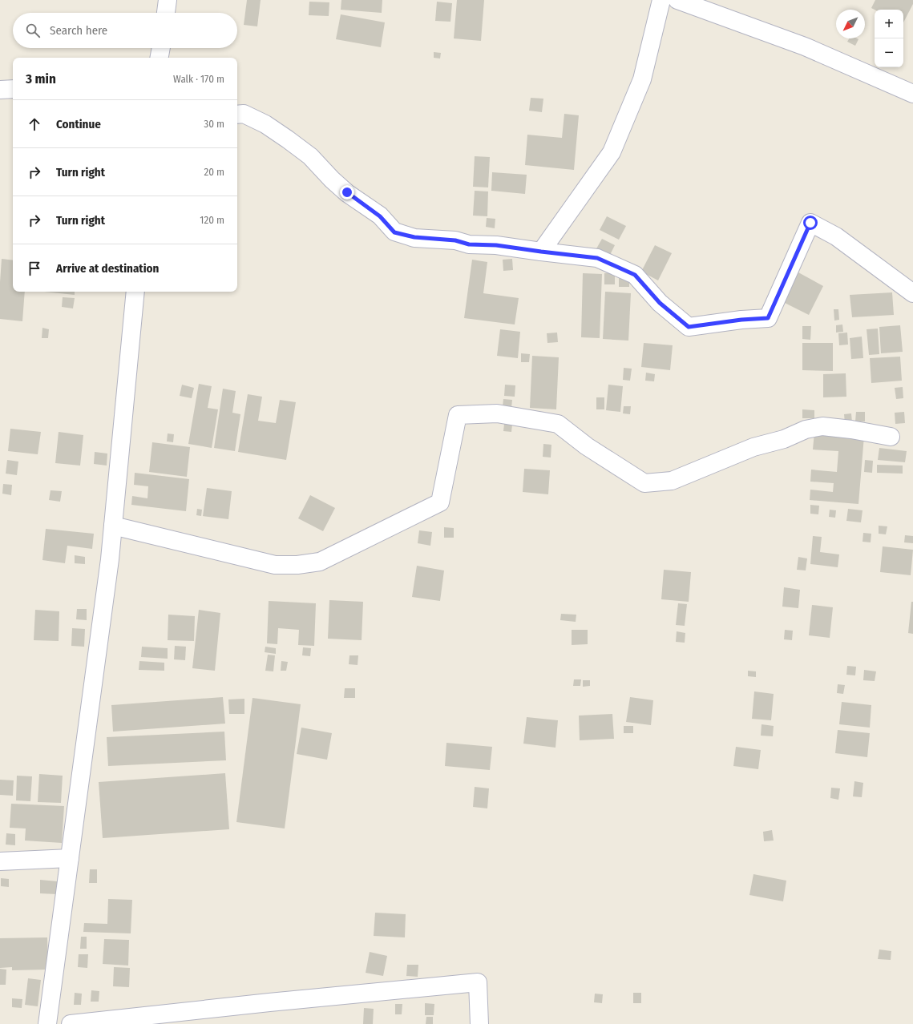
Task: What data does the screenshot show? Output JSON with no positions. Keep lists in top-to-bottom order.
{
  "north": "bottom left",
  "page": {
    "map_buttons": ["+", "−"],
    "search": "Search here",
    "heading": ["3 min", "Walk · 170 m"],
    "list": [
      ["Continue", "30 m"],
      ["Turn right", "20 m"],
      ["Turn right", "120 m"],
      "Arrive at destination"
    ]
  }
}
